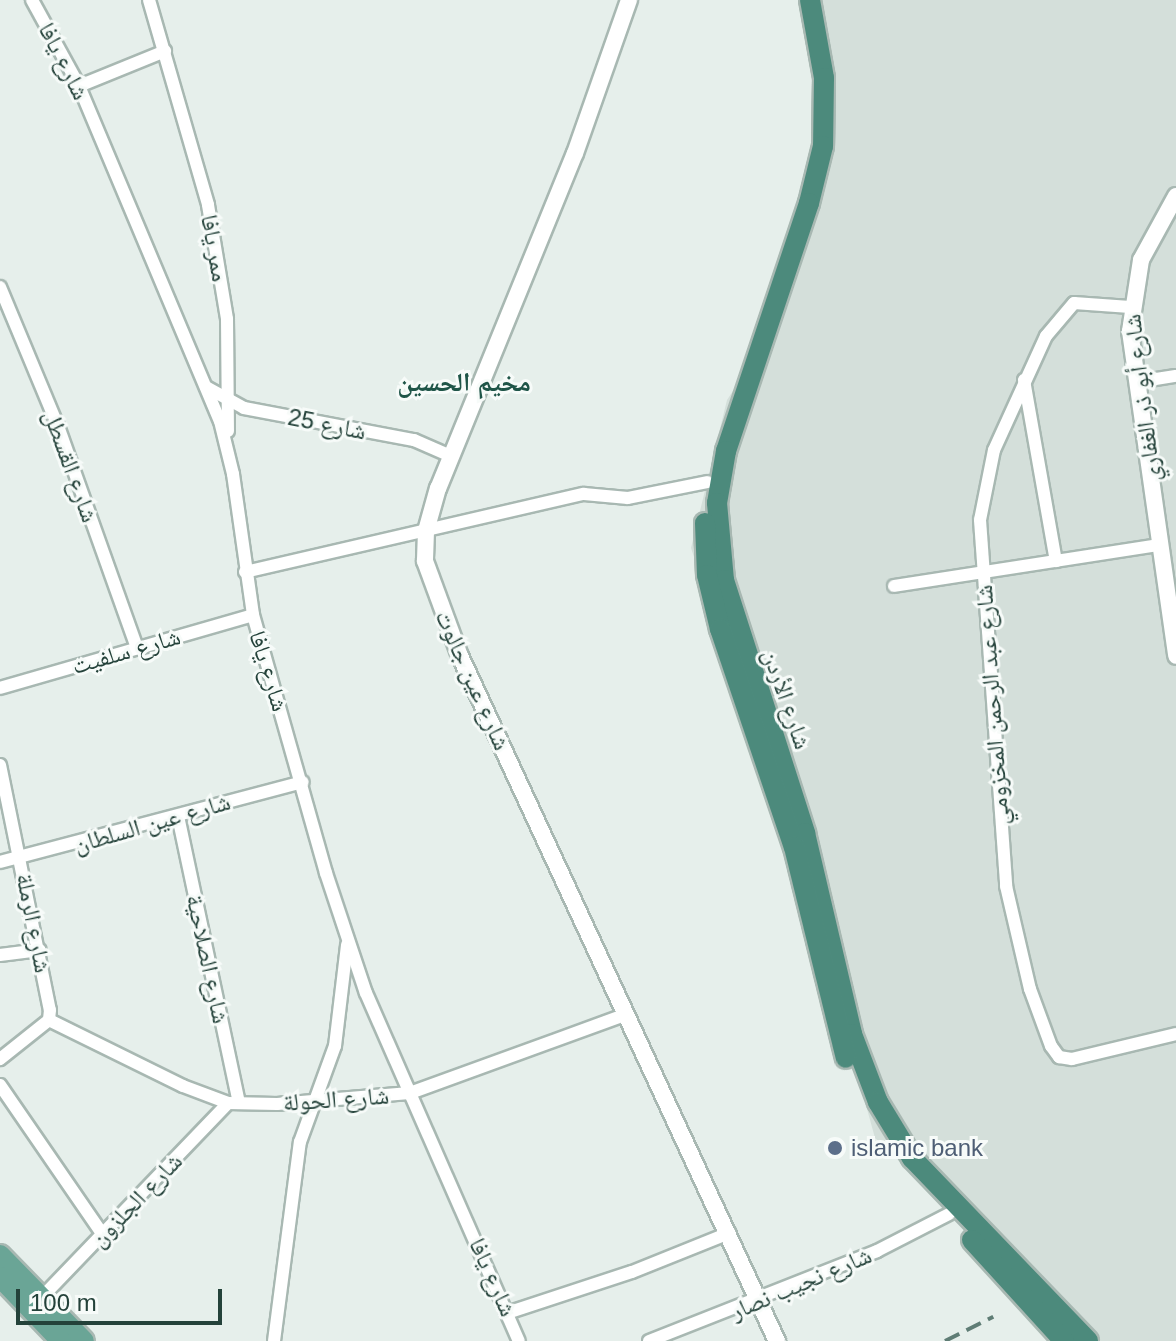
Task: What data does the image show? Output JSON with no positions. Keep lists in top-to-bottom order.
{
  "streets": {
    "highway": ["شارع الأردن"],
    "street": [
      "شارع يافا",
      "ممر يافا",
      "شارع أبو ذر الغفاري",
      "شارع 25",
      "شارع القسطل",
      "شارع سلفيت",
      "شارع عين جالوت",
      "شارع عبد الرحمن المخزومي",
      "شارع عين السلطان",
      "شارع الرملة",
      "شارع الصلاحية",
      "شارع الحولة",
      "شارع الجلزون",
      "شارع نجيب نصار"
    ]
  },
  "crossings": [
    ["شارع يافا", "ممر يافا"],
    ["شارع يافا", "شارع 25"],
    ["شارع يافا", "شارع سلفيت"],
    ["شارع يافا", "شارع عين السلطان"],
    ["شارع يافا", "شارع الحولة"],
    ["ممر يافا", "شارع 25"],
    ["شارع أبو ذر الغفاري", "شارع عبد الرحمن المخزومي"],
    ["شارع 25", "شارع عين جالوت"],
    ["شارع القسطل", "شارع سلفيت"],
    ["شارع عين جالوت", "شارع الحولة"],
    ["شارع عين جالوت", "شارع نجيب نصار"],
    ["شارع الأردن", "شارع نجيب نصار"],
    ["شارع عين السلطان", "شارع الرملة"],
    ["شارع عين السلطان", "شارع الصلاحية"],
    ["شارع الرملة", "شارع الحولة"],
    ["شارع الصلاحية", "شارع الحولة"],
    ["شارع الصلاحية", "شارع الجلزون"],
    ["شارع الحولة", "شارع الجلزون"]
  ],
  "districts": ["مخيم الحسين"],
  "places": ["islamic bank"],
  "scale_bar": "100 m"
}
